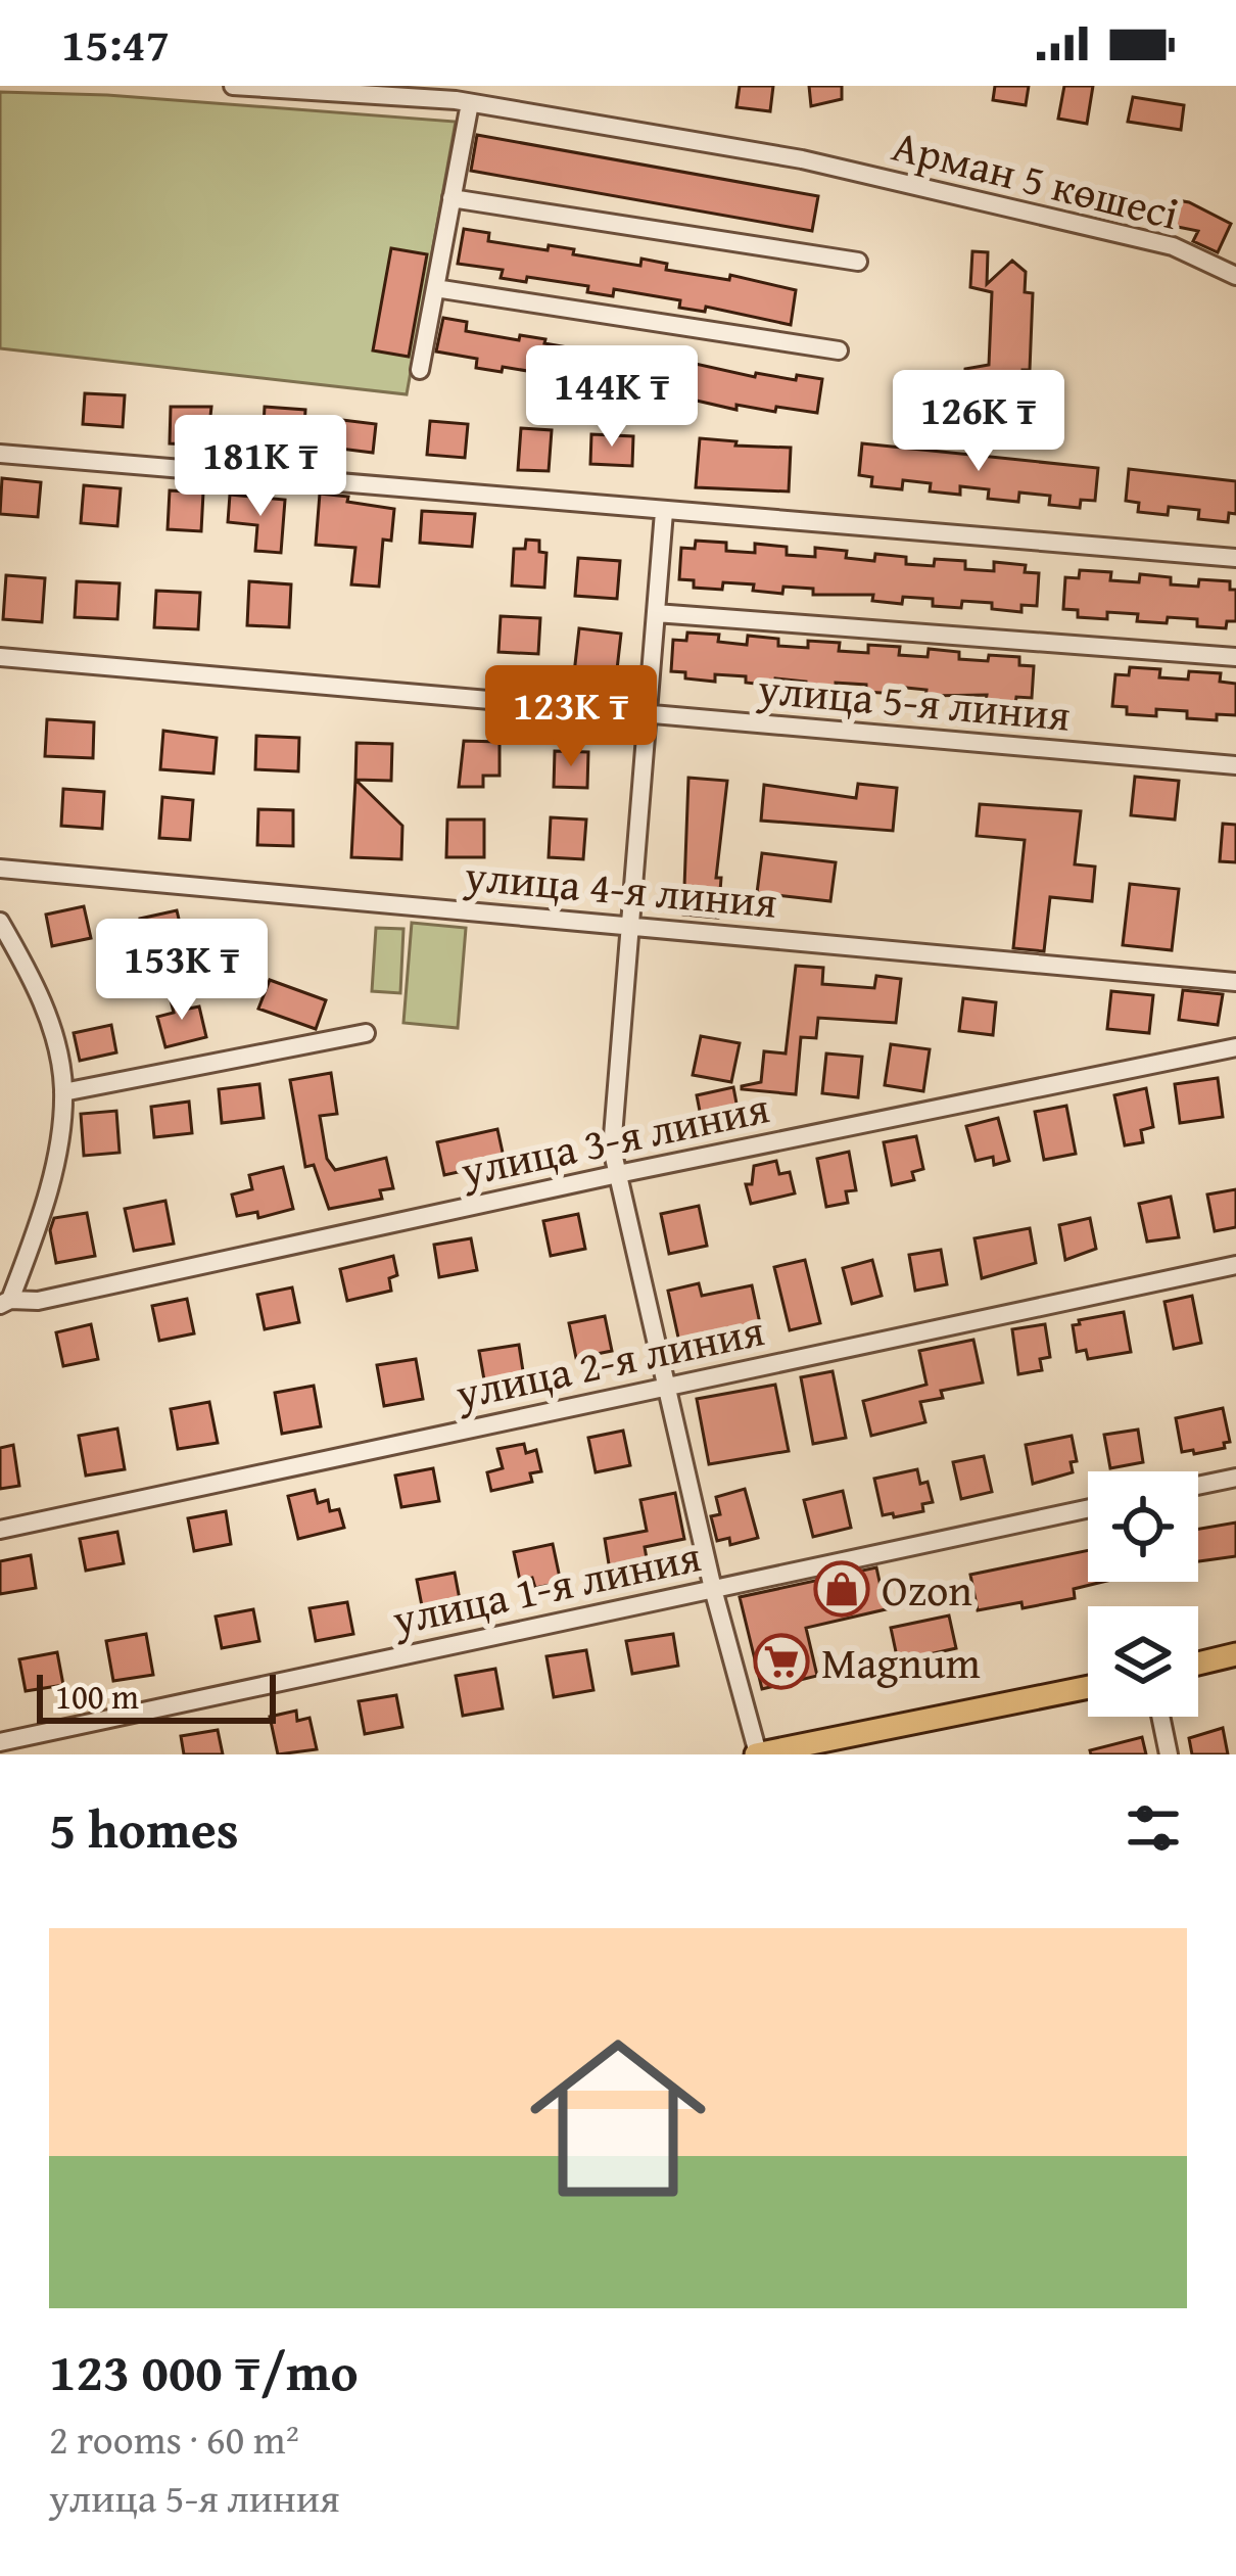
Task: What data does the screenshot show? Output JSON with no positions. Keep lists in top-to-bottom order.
{
  "streets": {
    "street": [
      "Арман 5 көшесі",
      "улица 5-я линия",
      "улица 4-я линия",
      "улица 3-я линия",
      "улица 2-я линия",
      "улица 1-я линия"
    ]
  },
  "places": {
    "shop": ["Ozon"],
    "supermarket": ["Magnum"]
  },
  "scale_bar": "100 m",
  "page": {
    "status": "15:47",
    "price": [
      "144K ₸",
      "126K ₸",
      "181K ₸",
      "123K ₸",
      "153K ₸"
    ],
    "scale": "100 m",
    "heading": "5 homes",
    "list": [
      {
        "name": "123 000 ₸/mo",
        "note": "2 rooms · 60 m² · улица 5-я линия"
      }
    ]
  }
}
